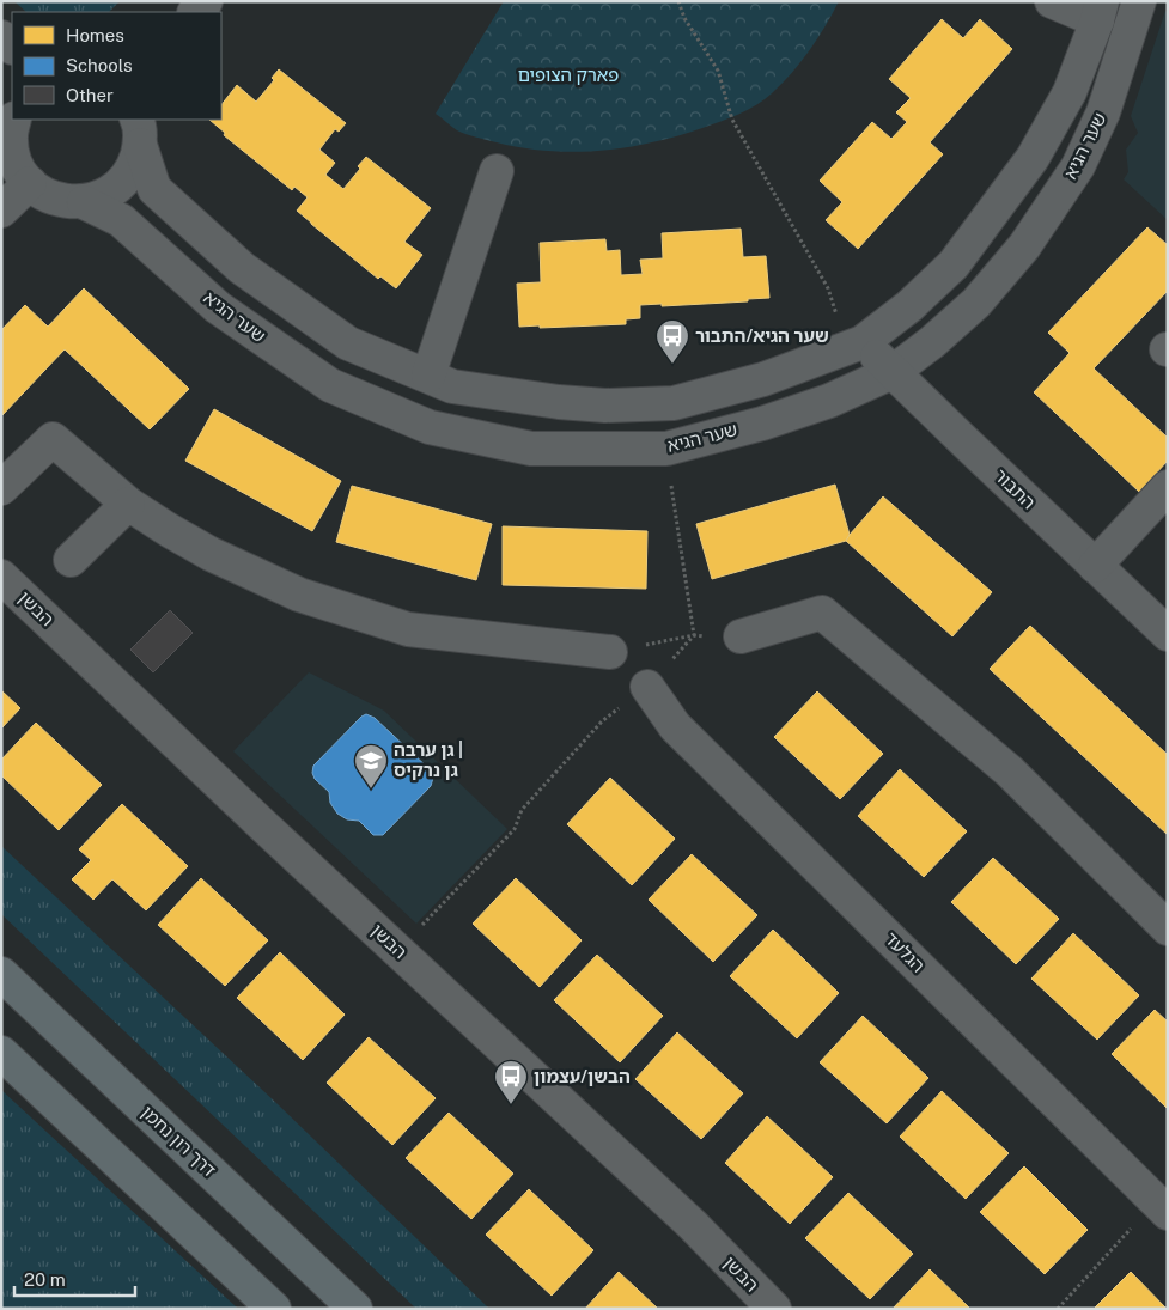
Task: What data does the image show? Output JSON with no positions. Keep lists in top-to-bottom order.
{
  "streets": {
    "main road": ["דרך רון נחמן"],
    "street": [
      "שער הגיא",
      "התבור",
      "הבשן",
      "הגלעד"
    ]
  },
  "crossings": [
    ["שער הגיא", "התבור"]
  ],
  "parks": ["פארק הצופים"],
  "places": {
    "bus stop": ["שער הגיא/התבור", "הבשן/עצמון"],
    "school or university": ["גן ערבה | גן נרקיס"]
  },
  "legend": ["Homes", "Schools", "Other"],
  "scale_bar": "20 m"
}
